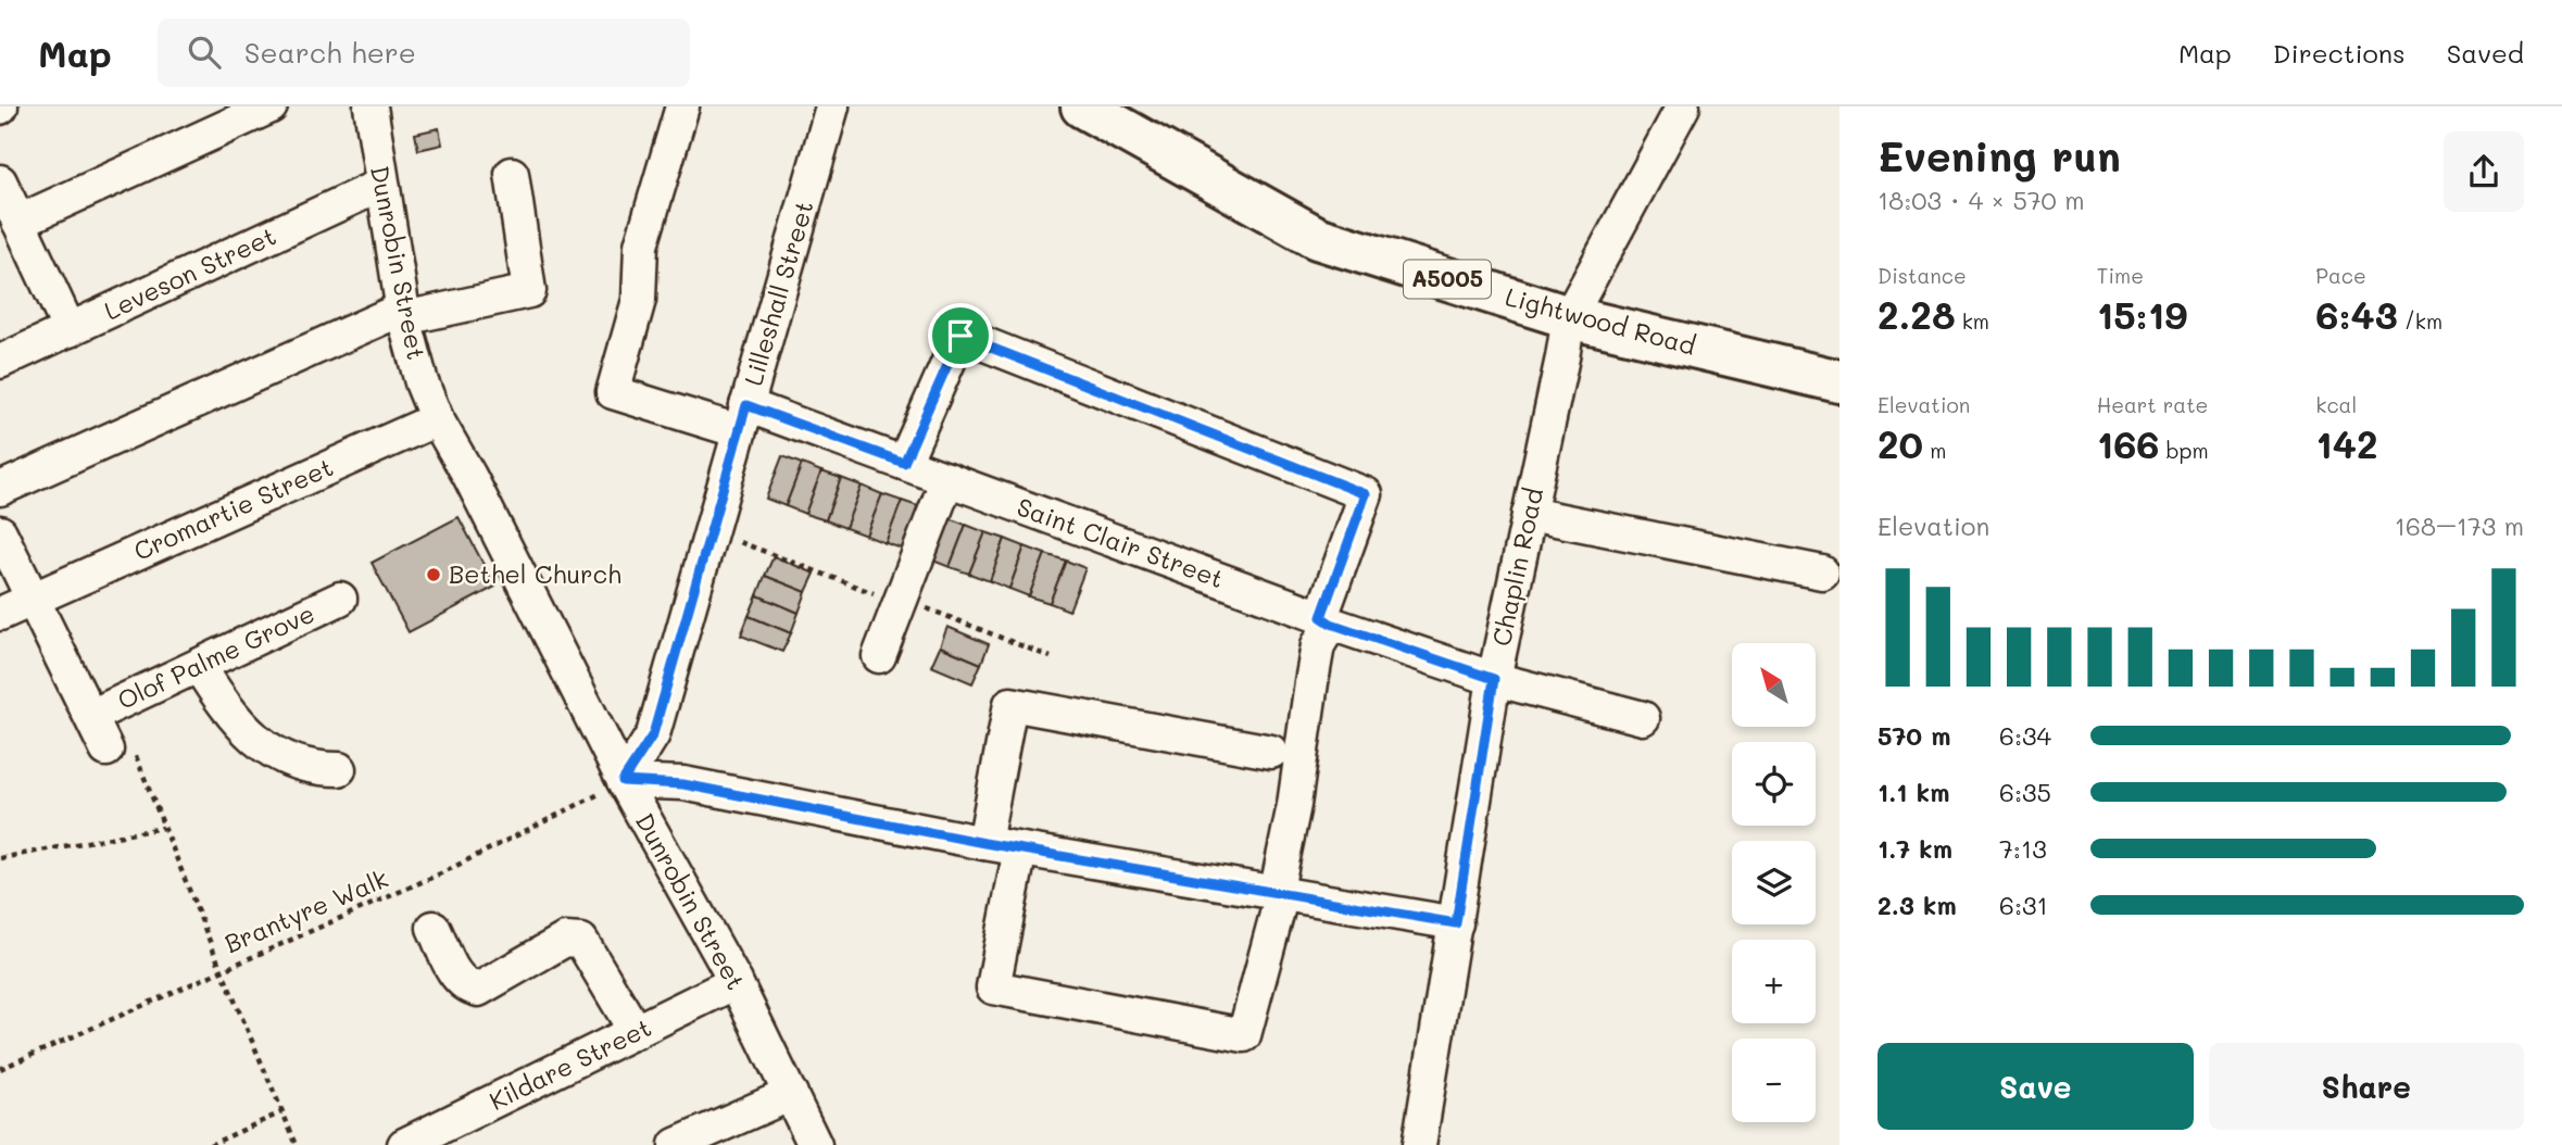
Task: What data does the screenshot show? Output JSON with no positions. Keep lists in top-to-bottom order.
{
  "streets": {
    "main road": ["A5005", "Lightwood Road"],
    "street": [
      "Dunrobin Street",
      "Leveson Street",
      "Lilleshall Street",
      "Cromartie Street",
      "Saint Clair Street",
      "Chaplin Road",
      "Olof Palme Grove",
      "Kildare Street"
    ],
    "path": ["Brantyre Walk"]
  },
  "crossings": [
    ["Dunrobin Street", "Leveson Street"],
    ["Dunrobin Street", "Lilleshall Street"],
    ["Dunrobin Street", "Cromartie Street"],
    ["Dunrobin Street", "Brantyre Walk"],
    ["Dunrobin Street", "Kildare Street"],
    ["Lilleshall Street", "Saint Clair Street"],
    ["Lilleshall Street", "Brantyre Walk"],
    ["Lightwood Road", "Chaplin Road"],
    ["Saint Clair Street", "Chaplin Road"]
  ],
  "places": ["Bethel Church"],
  "north": "top left",
  "page": {
    "header": "Map",
    "search": "Search here",
    "nav": ["Map", "Directions", "Saved"],
    "heading": ["Evening run", "18:03 · 4 × 570 m"],
    "stats": [
      ["Distance", "2.28 km"],
      ["Time", "15:19"],
      ["Pace", "6:43 /km"],
      ["Elevation", "20 m"],
      ["Heart rate", "166 bpm"],
      ["kcal", "142"]
    ],
    "chart": ["Elevation", "168–173 m"],
    "map_buttons": ["+", "−"],
    "list": [
      {
        "name": "570 m",
        "note": "6:34"
      },
      {
        "name": "1.1 km",
        "note": "6:35"
      },
      {
        "name": "1.7 km",
        "note": "7:13"
      },
      {
        "name": "2.3 km",
        "note": "6:31"
      }
    ],
    "buttons": ["Save", "Share"]
  }
}
